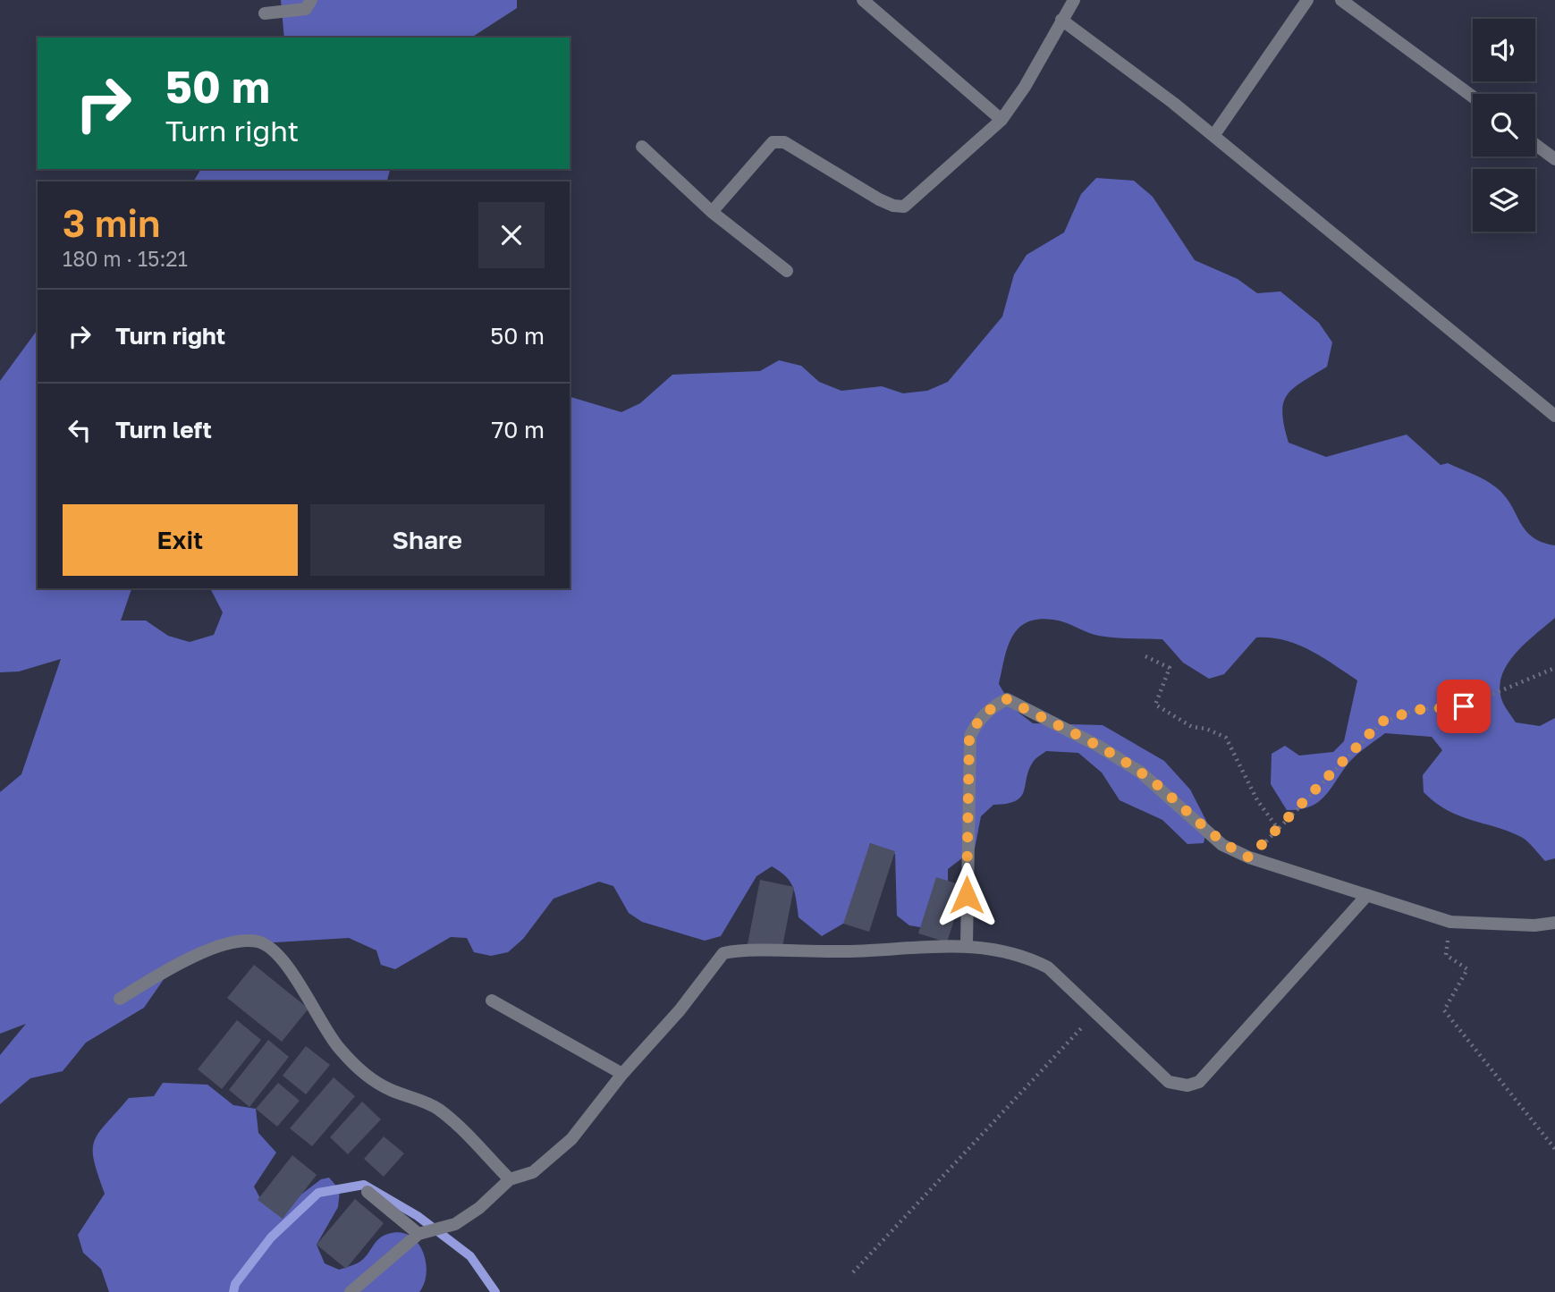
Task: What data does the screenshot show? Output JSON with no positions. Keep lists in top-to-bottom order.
{
  "page": {
    "turn": ["50 m", "Turn right"],
    "heading": ["3 min", "180 m · 15:21"],
    "list": [
      {
        "name": "Turn right",
        "value": "50 m"
      },
      {
        "name": "Turn left",
        "value": "70 m"
      }
    ],
    "buttons": ["Exit", "Share"]
  }
}
